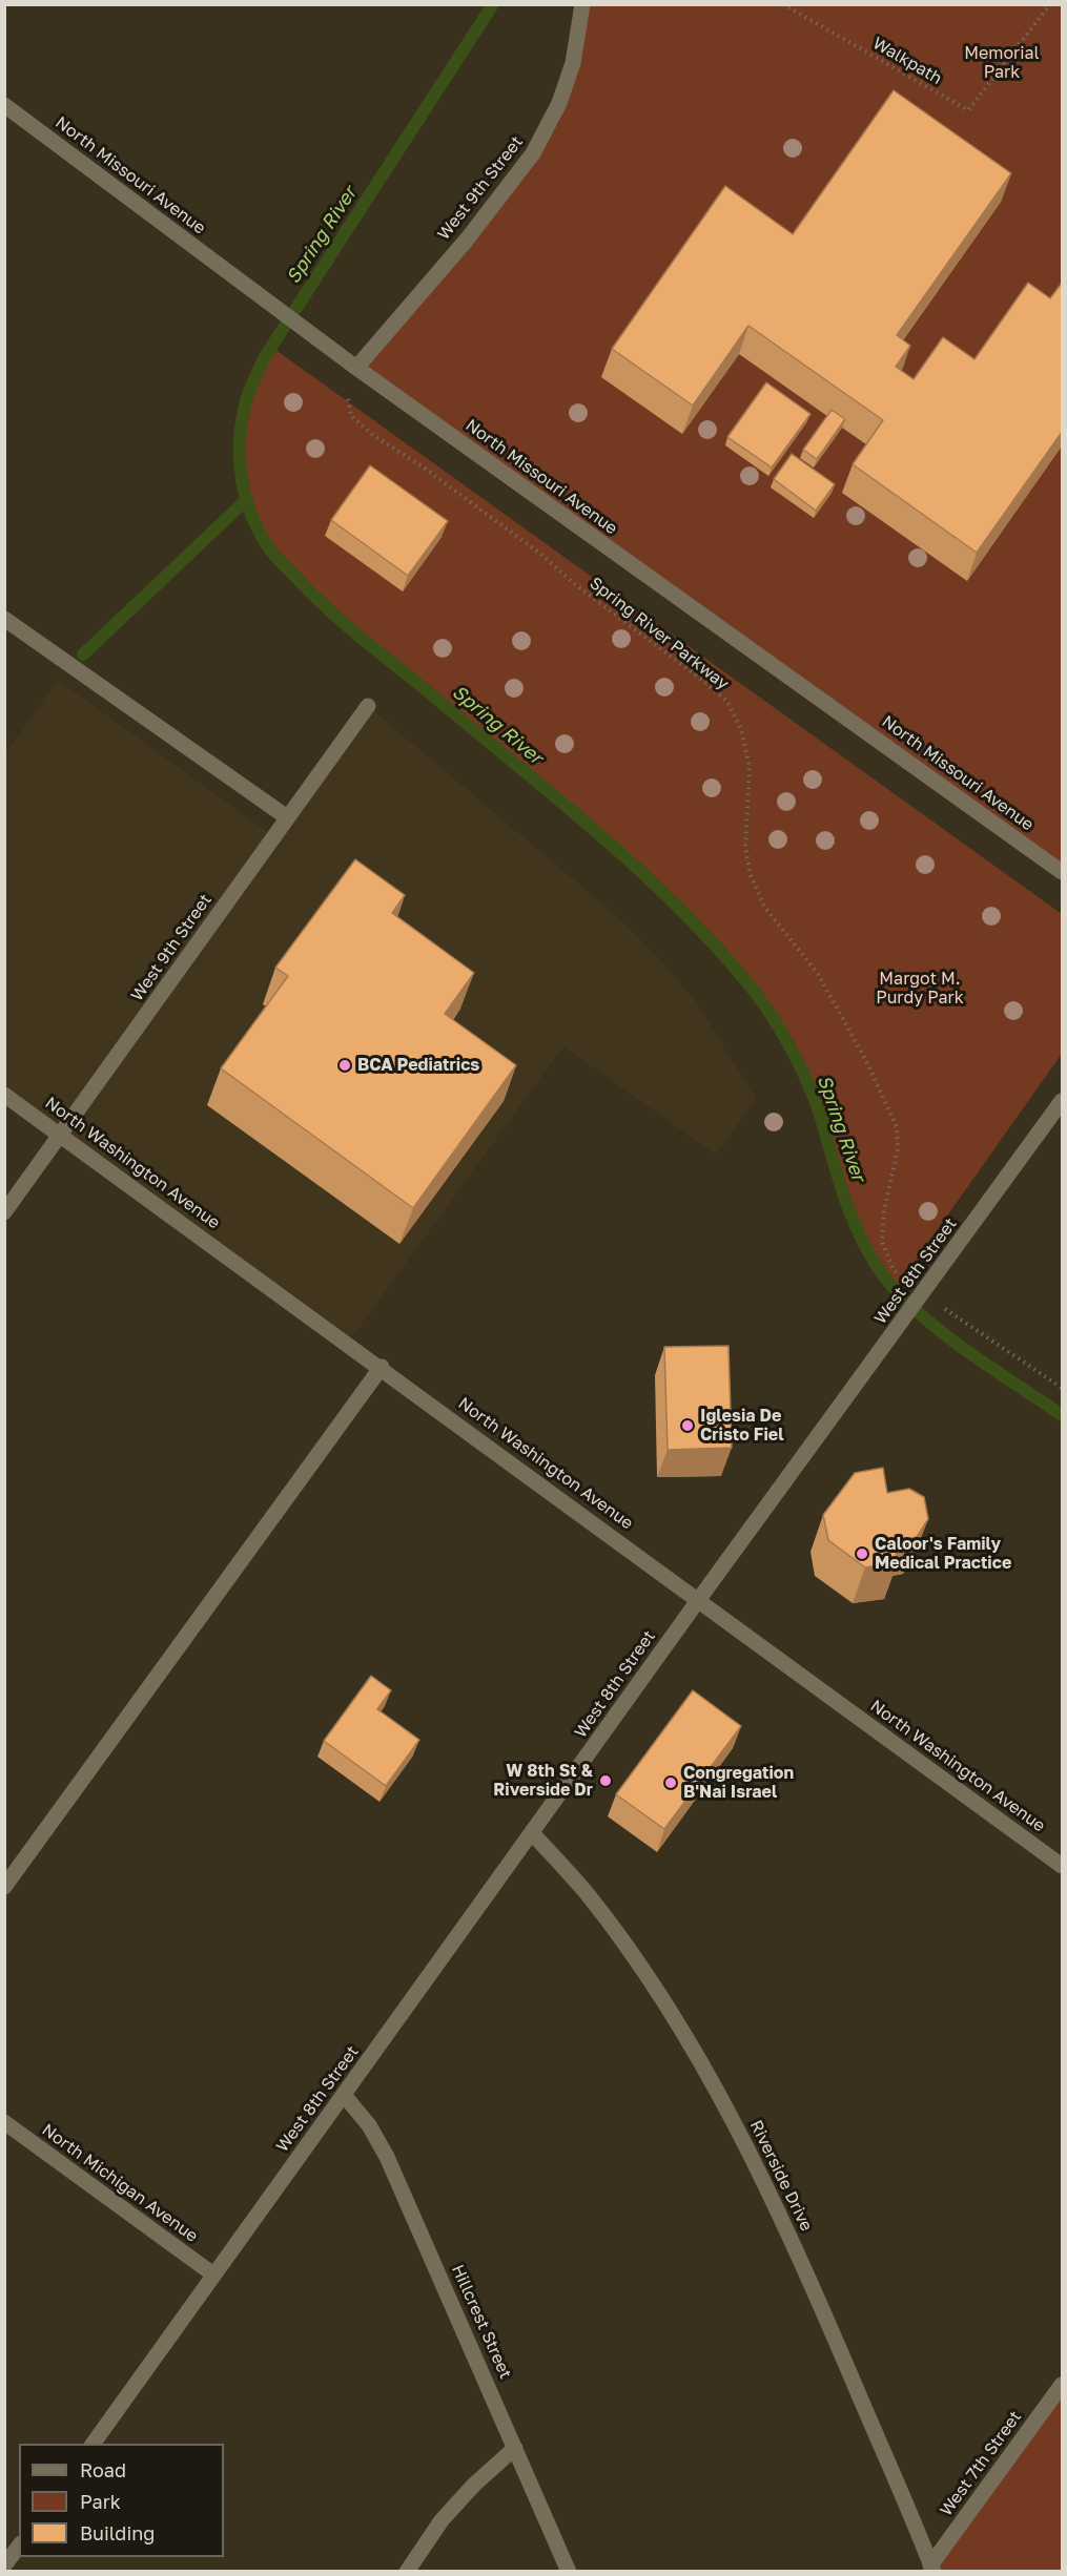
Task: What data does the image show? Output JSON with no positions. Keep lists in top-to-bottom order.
{
  "streets": {
    "street": [
      "North Missouri Avenue",
      "West 9th Street",
      "North Washington Avenue",
      "West 8th Street",
      "Riverside Drive",
      "North Michigan Avenue",
      "Hillcrest Street",
      "West 7th Street"
    ],
    "path": ["Walkpath", "Spring River Parkway"]
  },
  "crossings": [
    ["North Missouri Avenue", "West 9th Street"],
    ["North Missouri Avenue", "Spring River Parkway"],
    ["West 9th Street", "Spring River Parkway"],
    ["West 9th Street", "North Washington Avenue"],
    ["North Washington Avenue", "West 8th Street"],
    ["West 8th Street", "Riverside Drive"],
    ["West 8th Street", "North Michigan Avenue"],
    ["West 8th Street", "Hillcrest Street"],
    ["Riverside Drive", "West 7th Street"]
  ],
  "water": ["Spring River"],
  "parks": ["Memorial Park", "Margot M. Purdy Park"],
  "places": [
    "BCA Pediatrics",
    "Iglesia De Cristo Fiel",
    "Caloor's Family Medical Practice",
    "W 8th St & Riverside Dr",
    "Congregation B'Nai Israel"
  ],
  "legend": ["Road", "Park", "Building"]
}
